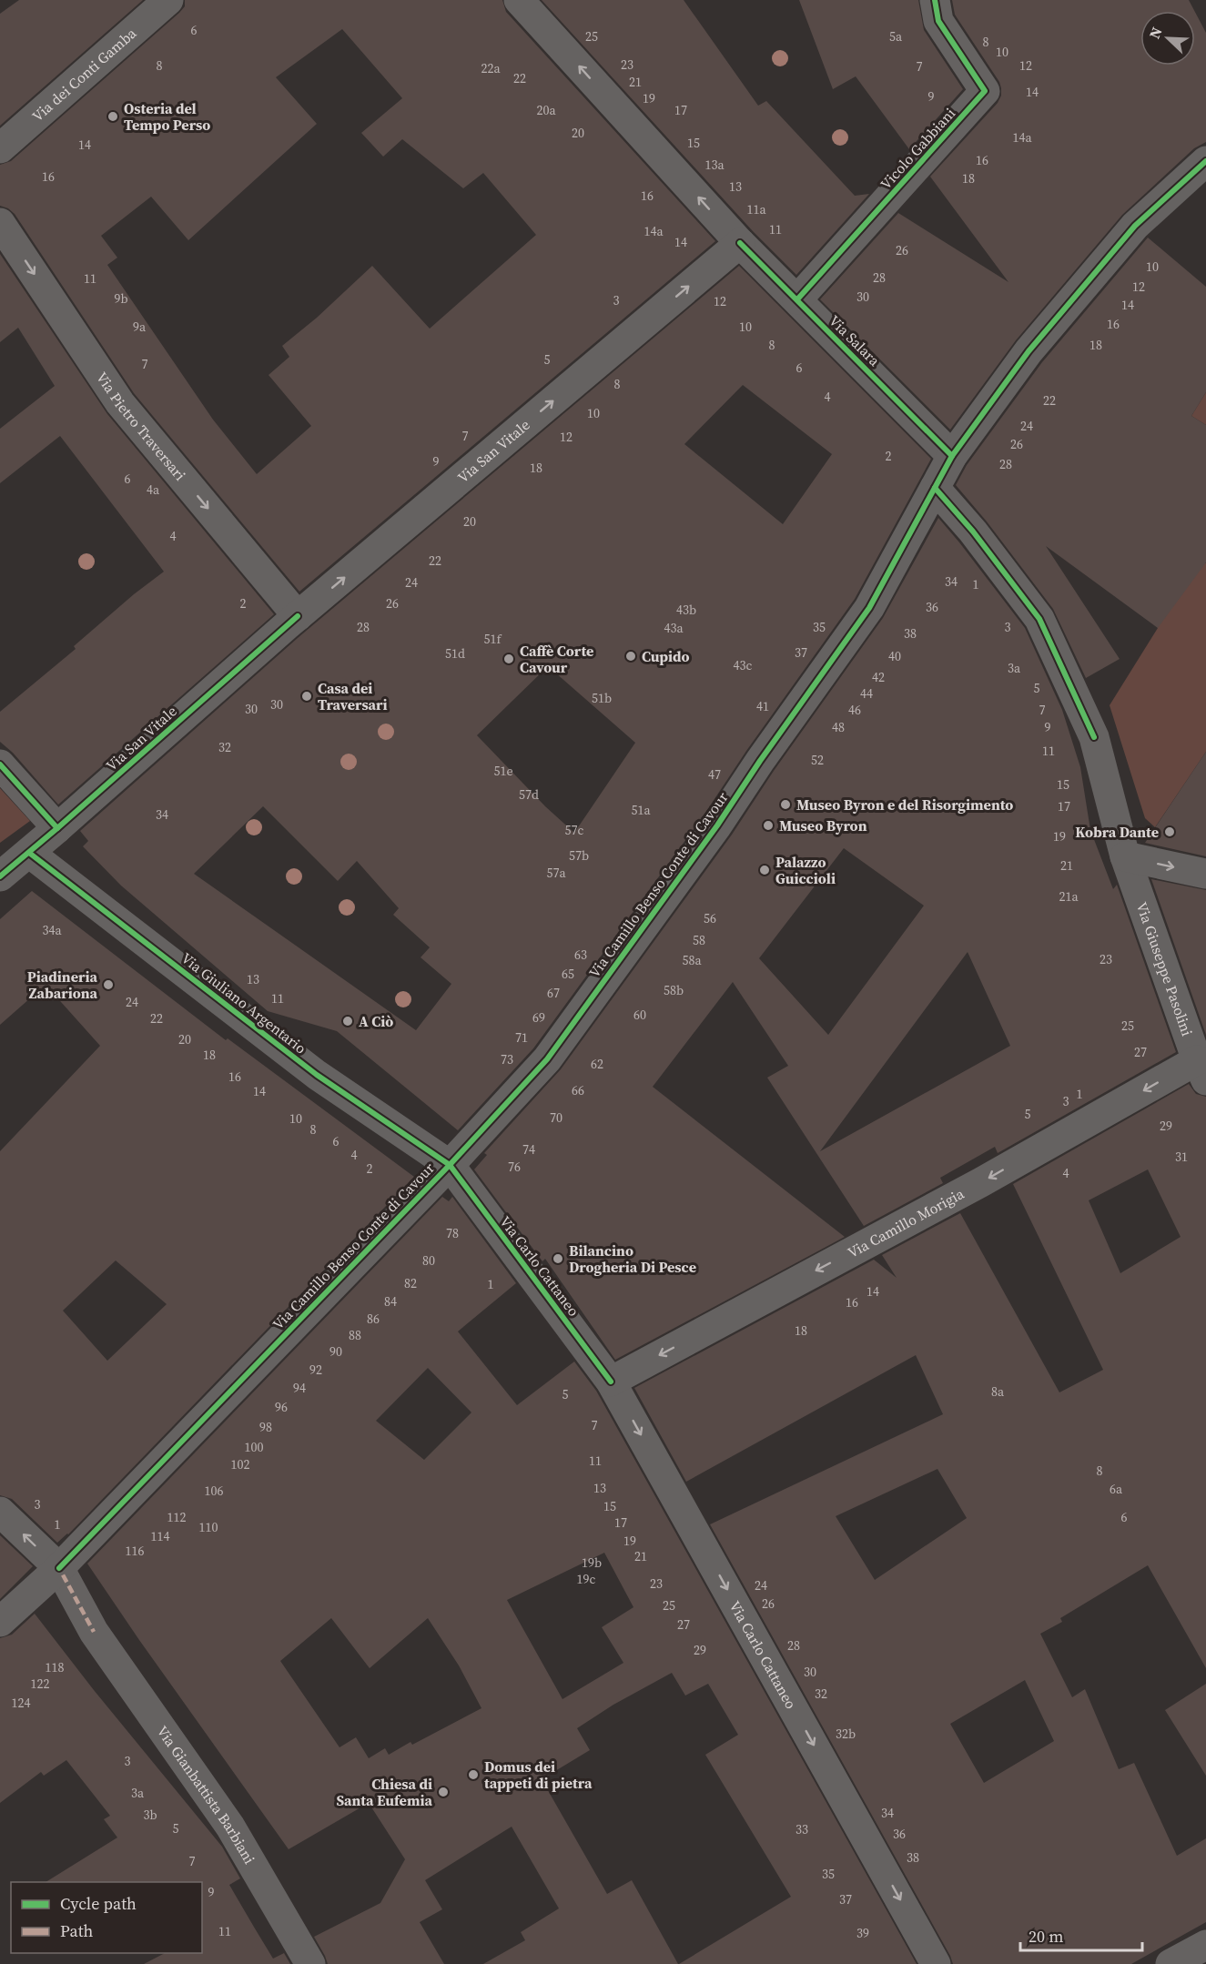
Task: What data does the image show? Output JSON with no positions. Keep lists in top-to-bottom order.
{
  "streets": {
    "street": [
      "Via dei Conti Gamba",
      "Vicolo Gabbiani",
      "Via Salara",
      "Via Pietro Traversari",
      "Via San Vitale",
      "Via Camillo Benso Conte di Cavour",
      "Via Giuseppe Pasolini",
      "Via Giuliano Argentario",
      "Via Camillo Morigia",
      "Via Carlo Cattaneo",
      "Via Gianbattista Barbiani"
    ]
  },
  "crossings": [
    ["Vicolo Gabbiani", "Via Salara"],
    ["Via Salara", "Via San Vitale"],
    ["Via Salara", "Via Camillo Benso Conte di Cavour"],
    ["Via Pietro Traversari", "Via San Vitale"],
    ["Via San Vitale", "Via Giuliano Argentario"],
    ["Via Camillo Benso Conte di Cavour", "Via Giuseppe Pasolini"],
    ["Via Camillo Benso Conte di Cavour", "Via Giuliano Argentario"],
    ["Via Camillo Benso Conte di Cavour", "Via Carlo Cattaneo"],
    ["Via Camillo Benso Conte di Cavour", "Via Gianbattista Barbiani"],
    ["Via Giuseppe Pasolini", "Via Camillo Morigia"],
    ["Via Giuliano Argentario", "Via Carlo Cattaneo"],
    ["Via Camillo Morigia", "Via Carlo Cattaneo"]
  ],
  "one_way": [
    "Via Salara",
    "Via Pietro Traversari",
    "Via San Vitale",
    "Via Camillo Morigia",
    "Via Carlo Cattaneo"
  ],
  "places": [
    "Osteria del Tempo Perso",
    "Cupido",
    "Caffè Corte Cavour",
    "Casa dei Traversari",
    "Museo Byron e del Risorgimento",
    "Museo Byron",
    "Kobra Dante",
    "Palazzo Guiccioli",
    "Piadineria Zabariona",
    "A Ciò",
    "Bilancino Drogheria Di Pesce",
    "Domus dei tappeti di pietra",
    "Chiesa di Santa Eufemia"
  ],
  "house_numbers": [
    "6",
    "25",
    "5a",
    "8",
    "10",
    "23",
    "8",
    "12",
    "7",
    "22a",
    "22",
    "21",
    "14",
    "9",
    "19",
    "20a",
    "17",
    "20",
    "14a",
    "15",
    "14",
    "16",
    "13a",
    "16",
    "18",
    "13",
    "16",
    "11a",
    "11",
    "14a",
    "14",
    "26",
    "10",
    "28",
    "11",
    "12",
    "30",
    "9b",
    "3",
    "12",
    "14",
    "16",
    "9a",
    "10",
    "8",
    "18",
    "5",
    "7",
    "6",
    "8",
    "4",
    "22",
    "10",
    "24",
    "7",
    "12",
    "26",
    "2",
    "9",
    "28",
    "18",
    "6",
    "4a",
    "20",
    "4",
    "22",
    "34",
    "24",
    "1",
    "2",
    "26",
    "36",
    "43b",
    "28",
    "35",
    "3",
    "43a",
    "38",
    "51f",
    "37",
    "51d",
    "40",
    "43c",
    "3a",
    "42",
    "5",
    "44",
    "51b",
    "30",
    "41",
    "30",
    "46",
    "7",
    "48",
    "9",
    "32",
    "11",
    "52",
    "51e",
    "47",
    "15",
    "57d",
    "17",
    "51a",
    "34",
    "57c",
    "19",
    "57b",
    "21",
    "57a",
    "21a",
    "56",
    "34a",
    "58",
    "63",
    "23",
    "58a",
    "65",
    "13",
    "58b",
    "67",
    "11",
    "24",
    "60",
    "69",
    "22",
    "25",
    "71",
    "20",
    "27",
    "18",
    "73",
    "62",
    "16",
    "66",
    "14",
    "1",
    "3",
    "5",
    "70",
    "10",
    "29",
    "8",
    "6",
    "74",
    "4",
    "31",
    "76",
    "2",
    "4",
    "78",
    "80",
    "82",
    "1",
    "14",
    "84",
    "16",
    "86",
    "18",
    "88",
    "90",
    "92",
    "94",
    "8a",
    "5",
    "96",
    "7",
    "98",
    "100",
    "11",
    "102",
    "8",
    "13",
    "6a",
    "106",
    "3",
    "15",
    "112",
    "6",
    "17",
    "1",
    "110",
    "114",
    "19",
    "116",
    "21",
    "19b",
    "19c",
    "23",
    "24",
    "26",
    "25",
    "27",
    "28",
    "29",
    "118",
    "30",
    "122",
    "32",
    "124",
    "32b",
    "3",
    "3a",
    "34",
    "3b",
    "5",
    "33",
    "36",
    "38",
    "7",
    "35",
    "9",
    "37",
    "11",
    "39"
  ],
  "legend": ["Cycle path", "Path"],
  "scale_bar": "20 m",
  "north": "top left"
}
